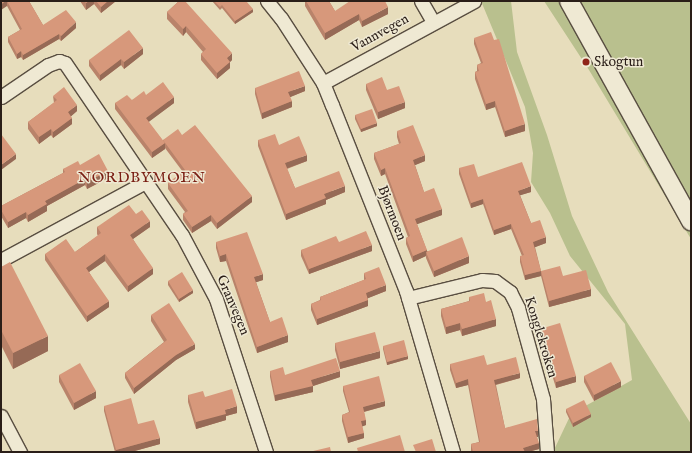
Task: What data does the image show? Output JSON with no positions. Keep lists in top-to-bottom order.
{
  "streets": {
    "street": [
      "Vannvegen",
      "Bjørmoen",
      "Granvegen",
      "Konglekroken"
    ]
  },
  "crossings": [
    ["Vannvegen", "Bjørmoen"],
    ["Bjørmoen", "Konglekroken"]
  ],
  "districts": ["NORDBYMOEN"],
  "places": ["Skogtun"]
}
